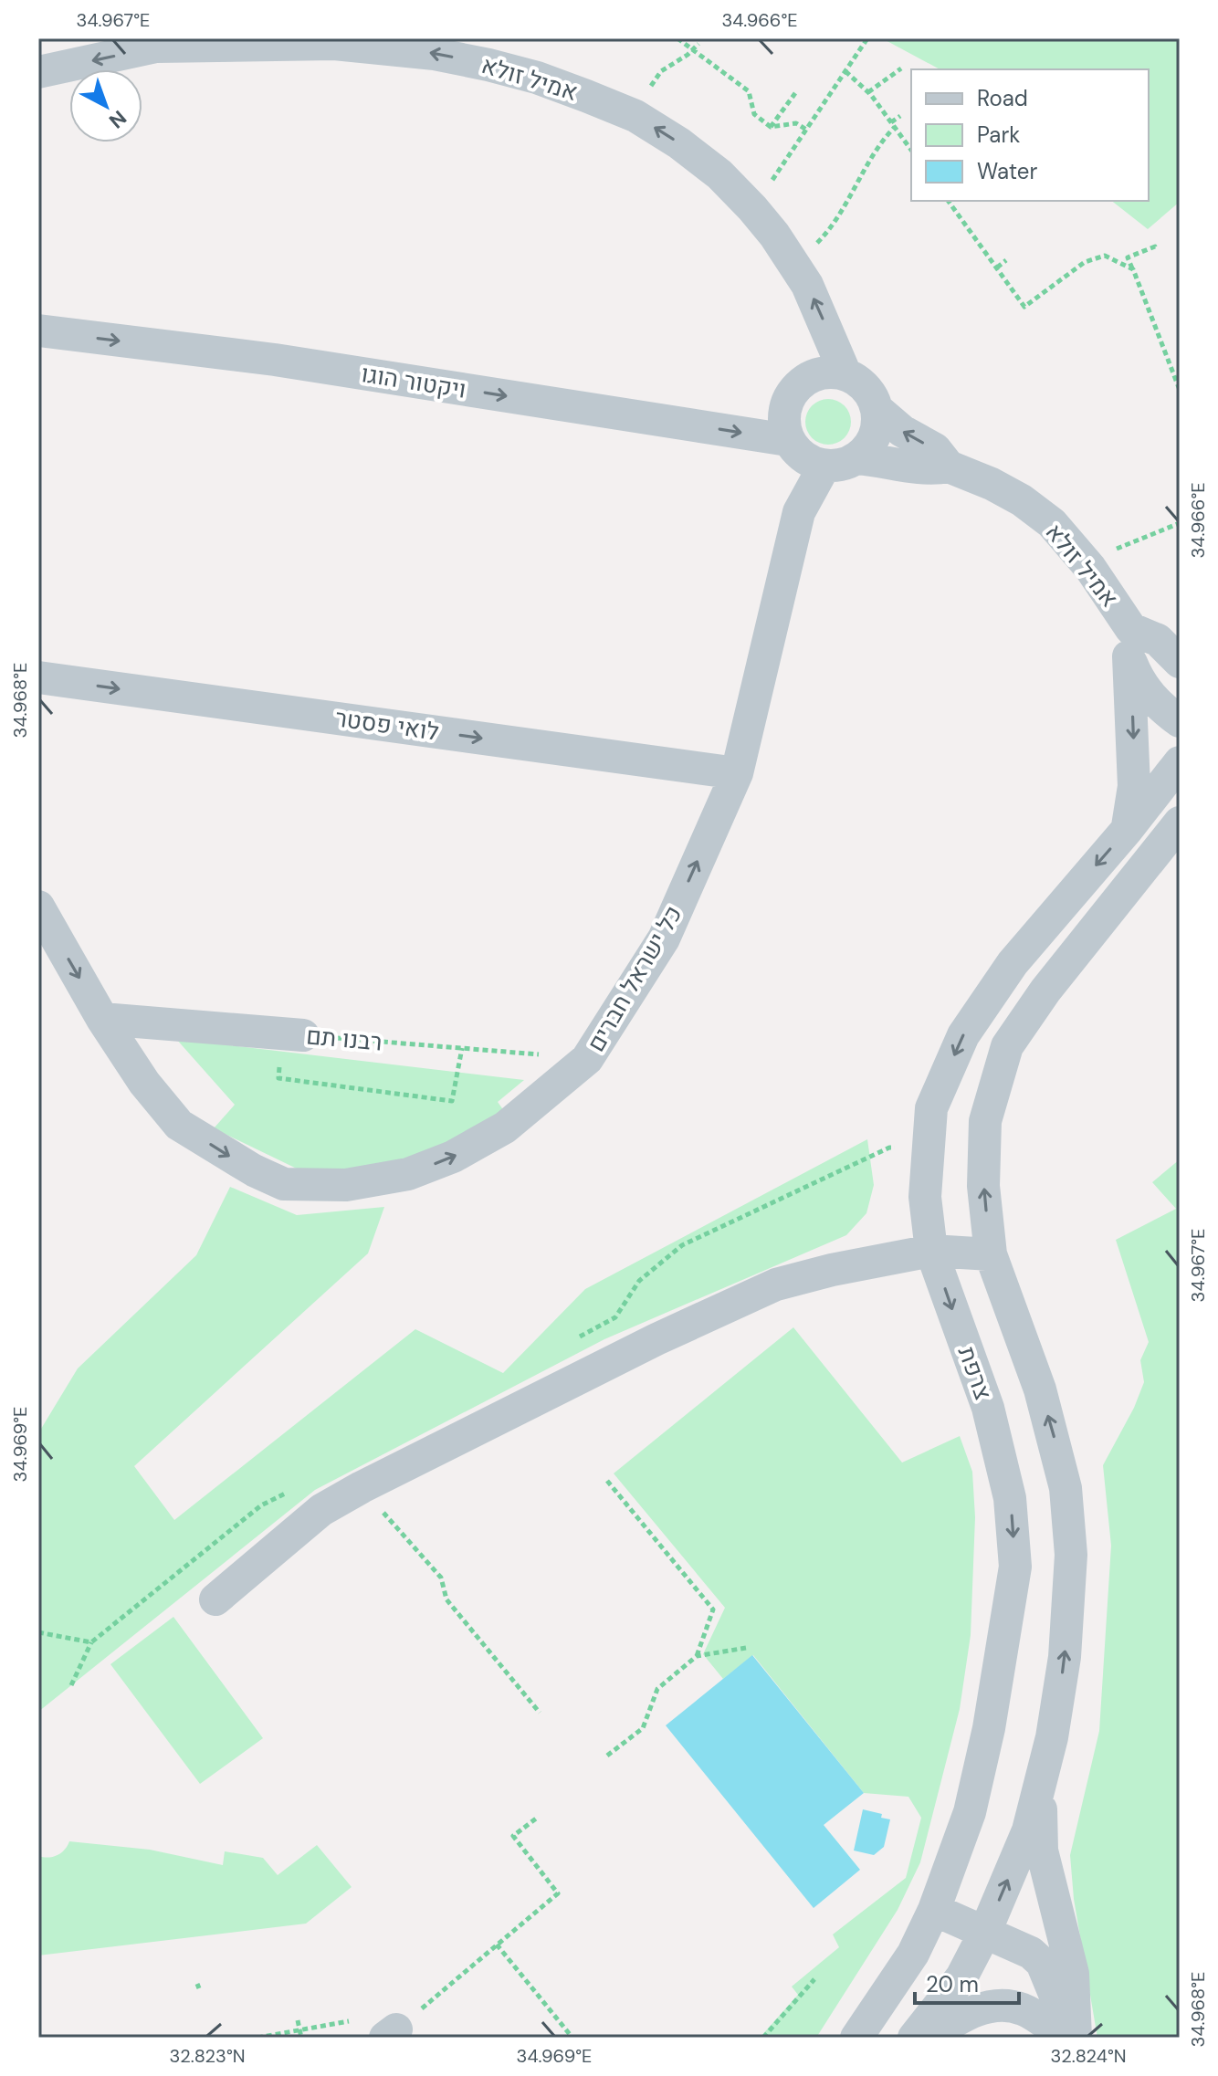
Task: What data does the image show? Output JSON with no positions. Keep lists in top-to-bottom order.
{
  "streets": {
    "street": [
      "אמיל זולא",
      "ויקטור הוגו",
      "לואי פסטר",
      "כל ישראל חברים",
      "רבנו תם",
      "צרפת"
    ]
  },
  "crossings": [
    ["אמיל זולא", "ויקטור הוגו"],
    ["אמיל זולא", "כל ישראל חברים"],
    ["ויקטור הוגו", "כל ישראל חברים"],
    ["לואי פסטר", "כל ישראל חברים"],
    ["כל ישראל חברים", "רבנו תם"]
  ],
  "one_way": ["אמיל זולא", "ויקטור הוגו", "לואי פסטר"],
  "legend": ["Road", "Park", "Water"],
  "scale_bar": "20 m",
  "north": "bottom right",
  "coordinates": [
    "34.967°E",
    "34.966°E",
    "34.968°E",
    "34.969°E",
    "32.823°N",
    "32.824°N"
  ]
}
